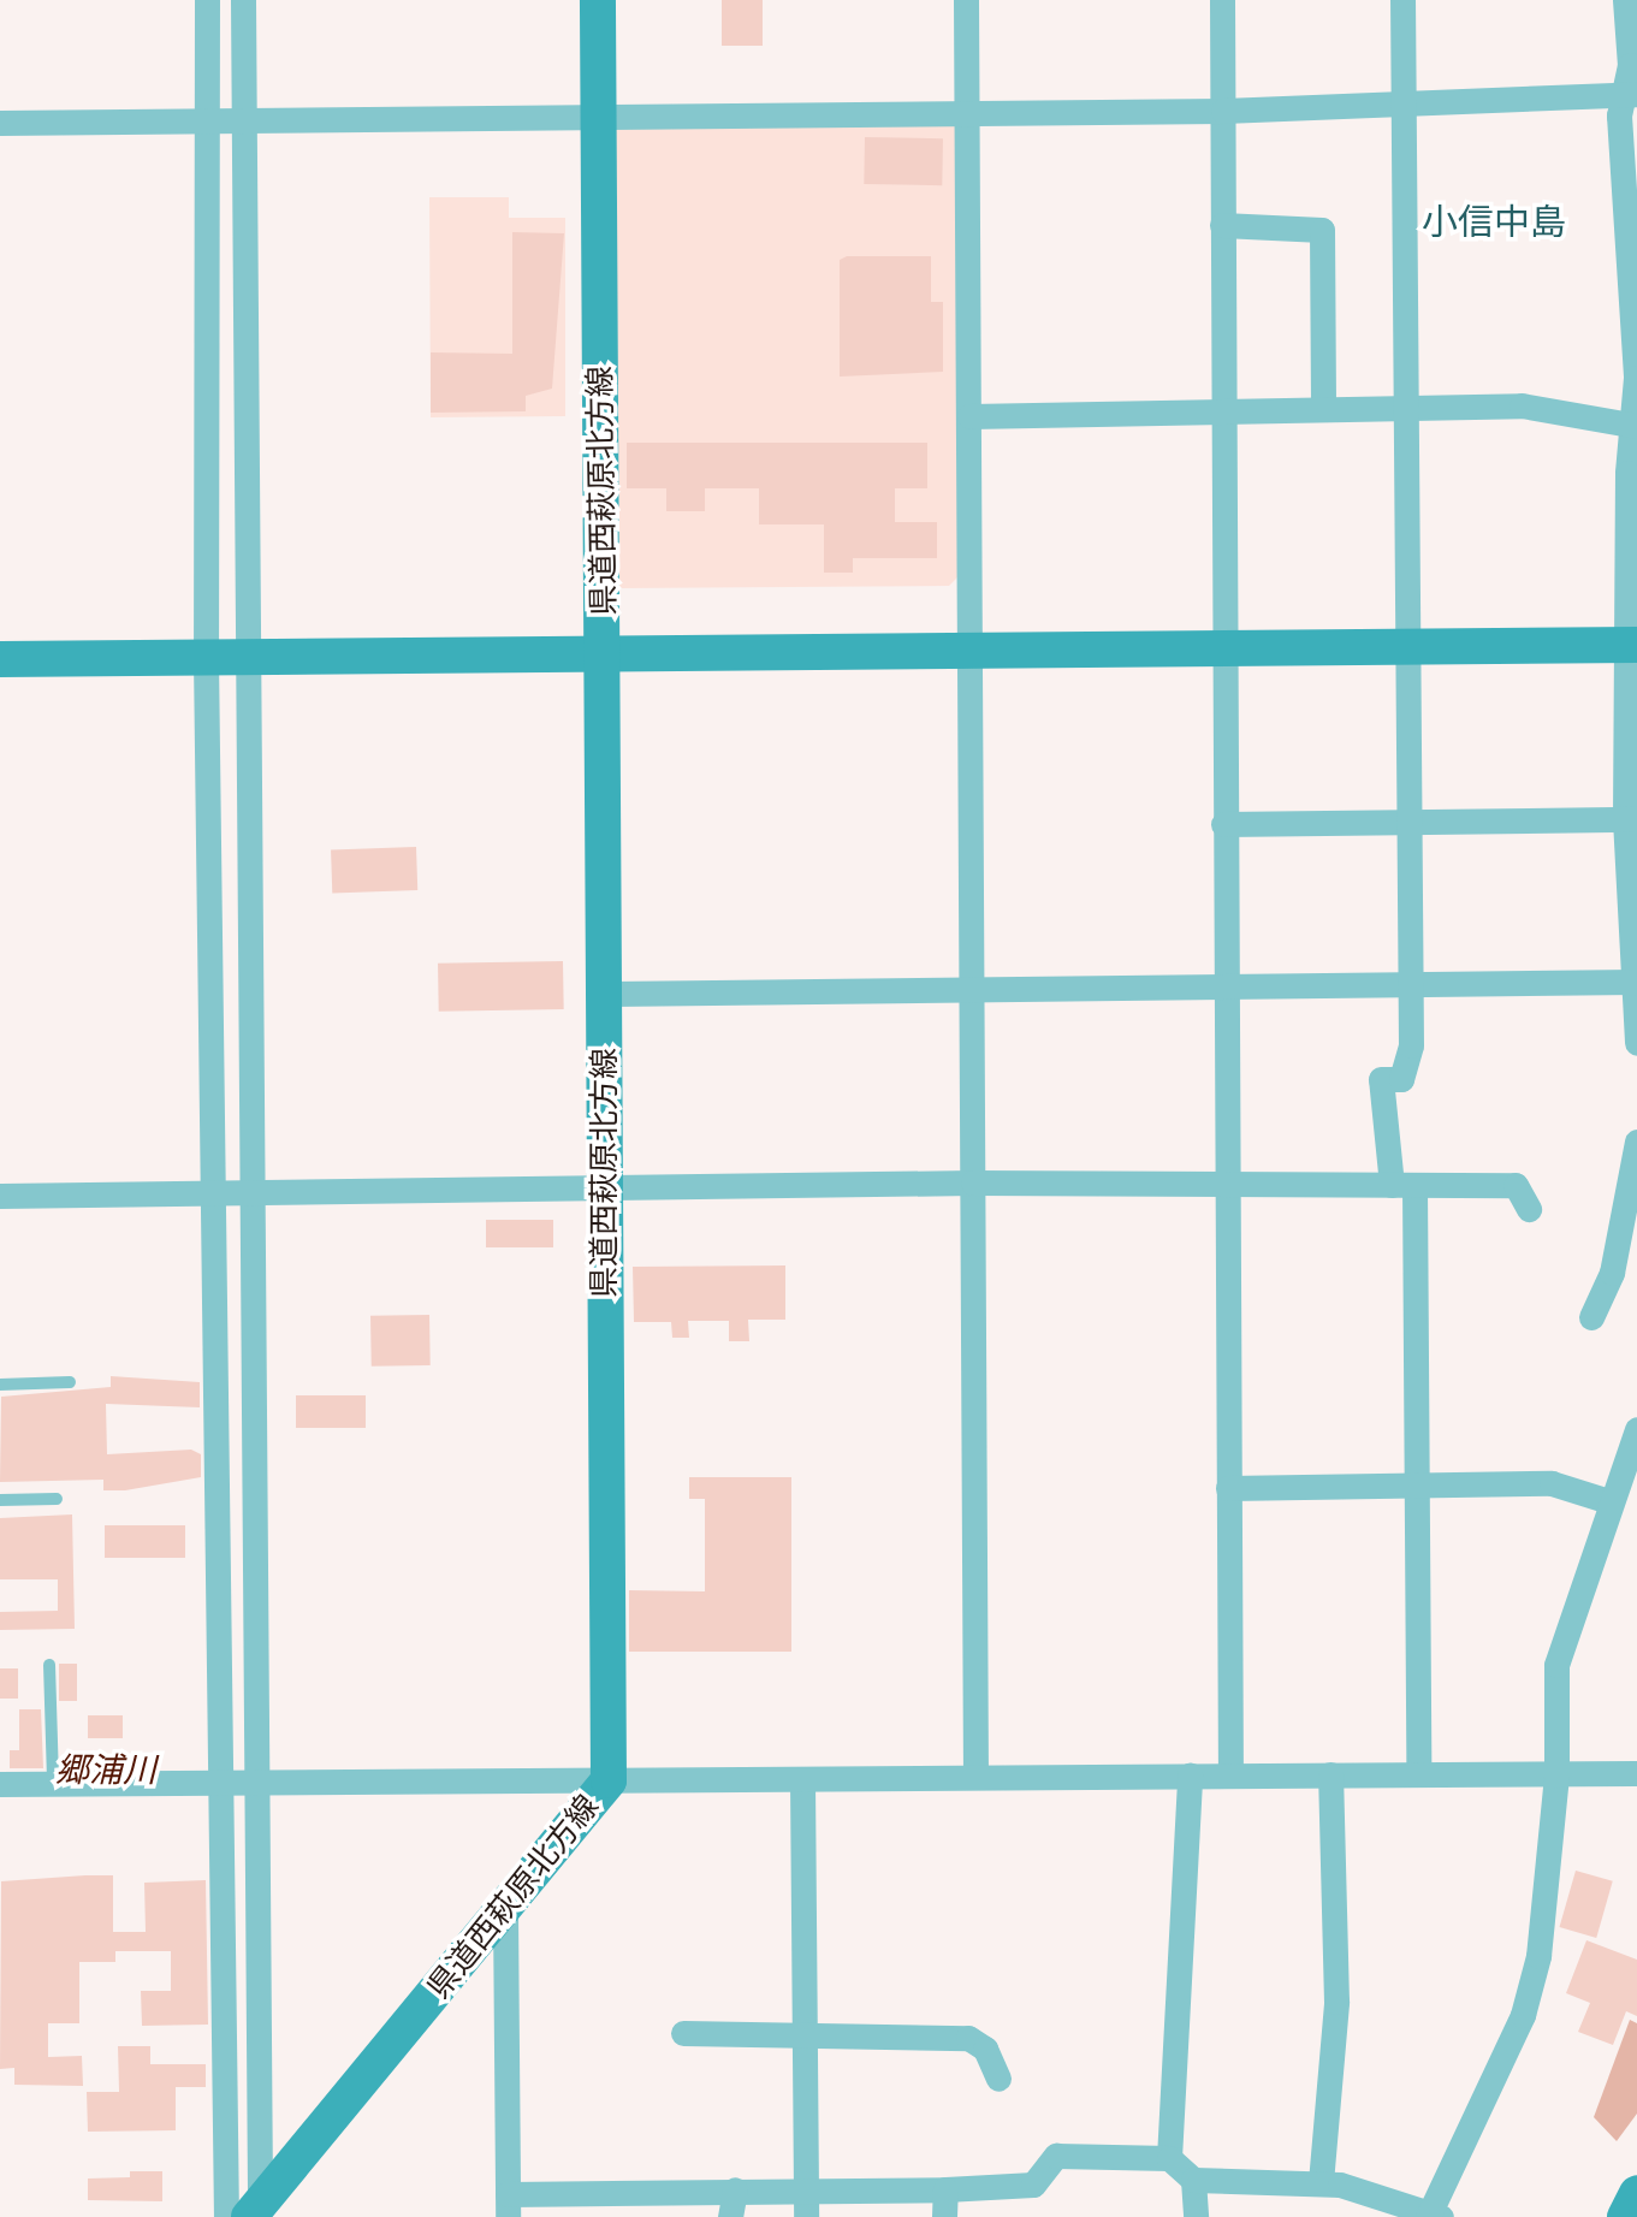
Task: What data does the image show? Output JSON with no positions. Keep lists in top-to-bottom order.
{
  "streets": {
    "main road": ["県道西萩原北方線"]
  },
  "districts": ["小信中島"],
  "water": ["郷浦川"]
}
